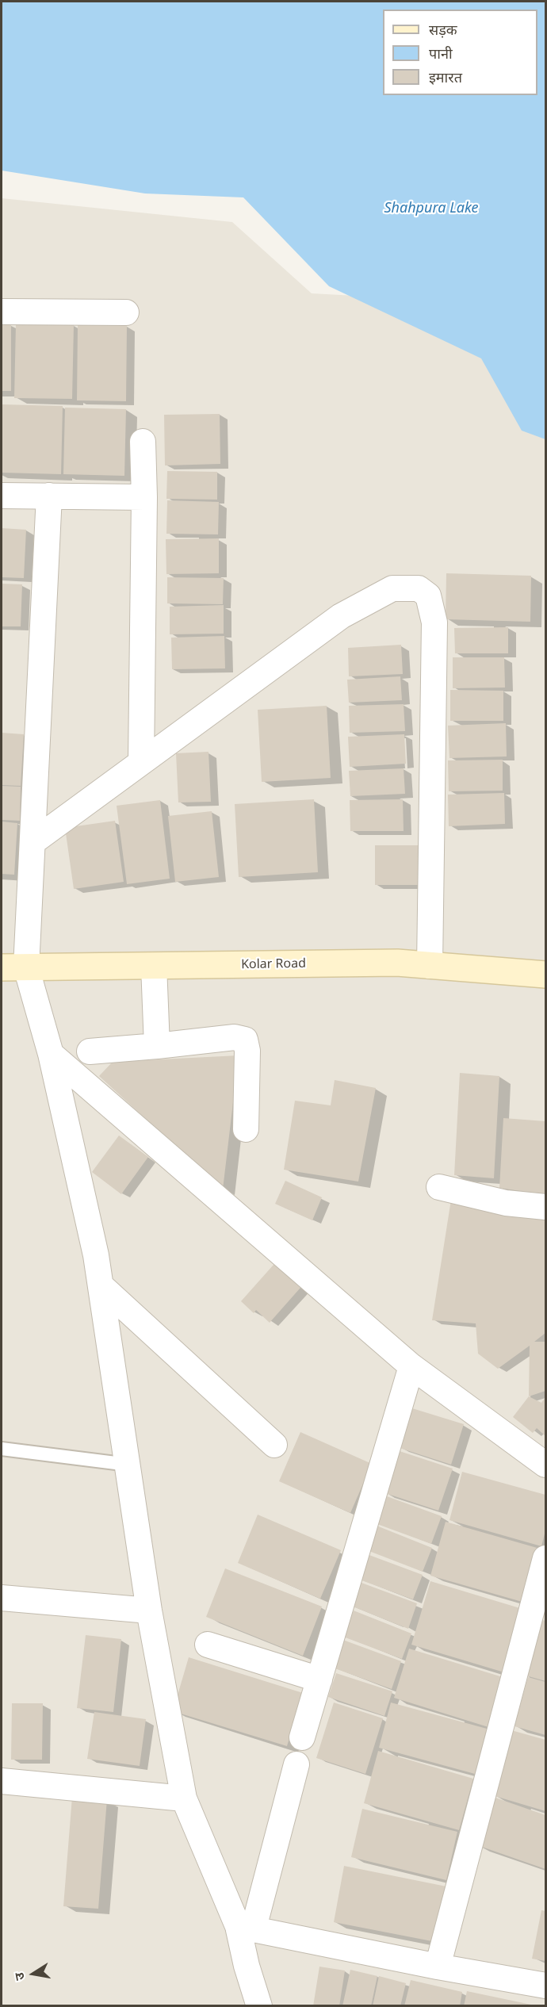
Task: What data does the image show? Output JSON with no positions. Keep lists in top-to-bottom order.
{
  "streets": {
    "main road": ["Kolar Road"]
  },
  "water": ["Shahpura Lake"],
  "legend": ["सड़क", "पानी", "इमारत"],
  "north": "left"
}
